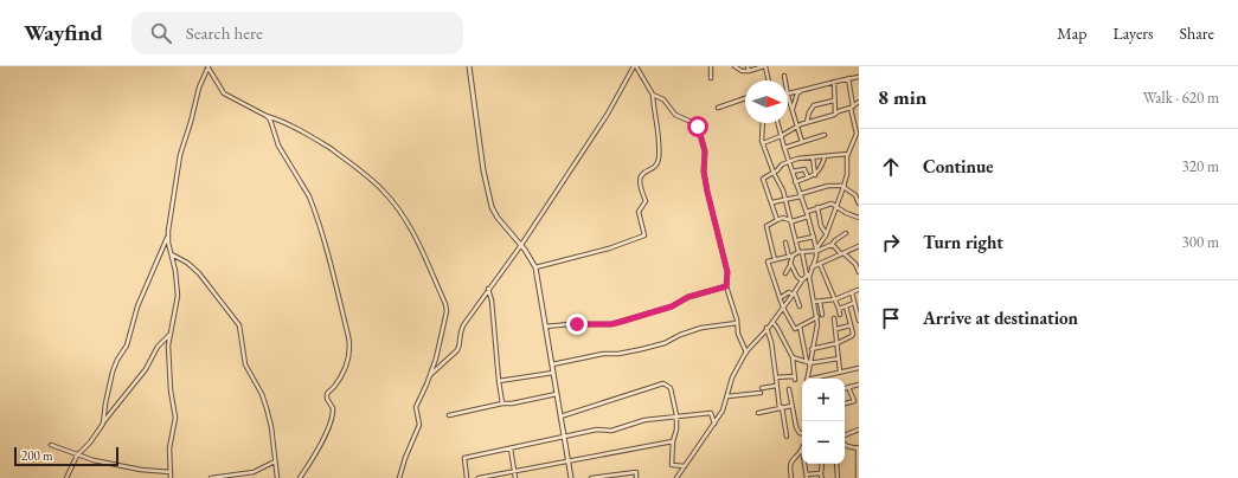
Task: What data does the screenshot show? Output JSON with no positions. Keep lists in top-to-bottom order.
{
  "scale_bar": "200 m",
  "north": "right",
  "page": {
    "header": "Wayfind",
    "search": "Search here",
    "nav": ["Map", "Layers", "Share"],
    "heading": ["8 min", "Walk · 620 m"],
    "list": [
      ["Continue", "320 m"],
      ["Turn right", "300 m"],
      "Arrive at destination"
    ],
    "map_buttons": ["+", "−"],
    "scale": "200 m"
  }
}
